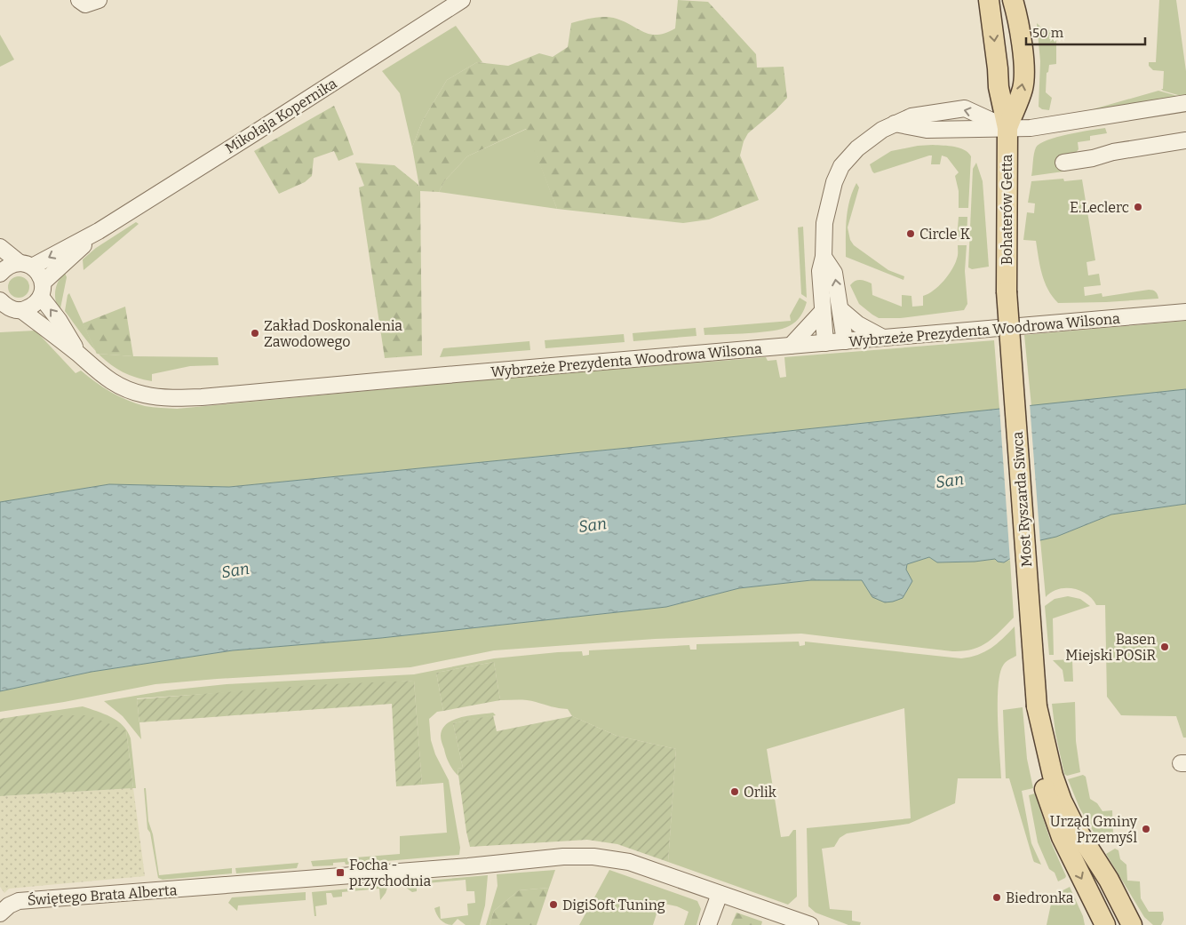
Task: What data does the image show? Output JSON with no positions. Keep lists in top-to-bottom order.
{
  "streets": {
    "main road": ["Bohaterów Getta", "Most Ryszarda Siwca"],
    "street": ["Mikołaja Kopernika", "Wybrzeże Prezydenta Woodrowa Wilsona", "Świętego Brata Alberta"]
  },
  "crossings": [
    ["Bohaterów Getta", "Most Ryszarda Siwca"]
  ],
  "water": ["San"],
  "places": {
    "other": [
      "E.Leclerc",
      "Circle K",
      "Zakład Doskonalenia Zawodowego",
      "Basen Miejski POSiR",
      "Orlik",
      "Urząd Gminy Przemyśl",
      "Biedronka",
      "DigiSoft Tuning"
    ],
    "transit": ["Focha - przychodnia"]
  },
  "scale_bar": "50 m"
}
